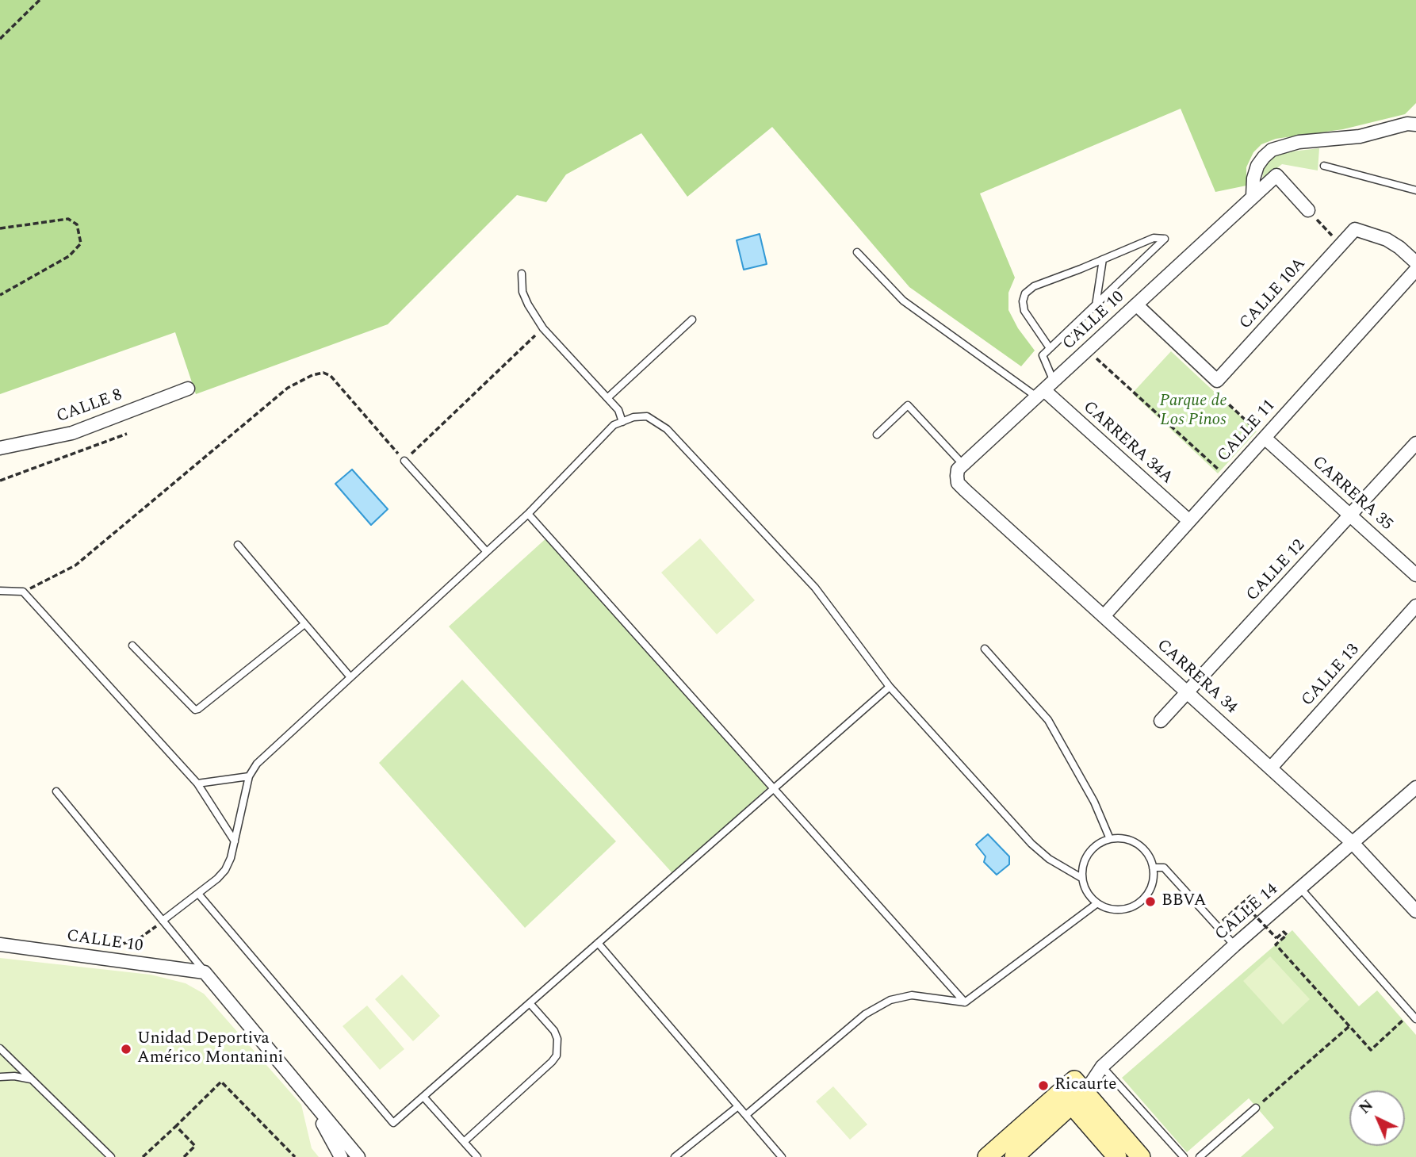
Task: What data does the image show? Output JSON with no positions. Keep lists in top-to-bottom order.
{
  "streets": {
    "street": [
      "CALLE 10A",
      "CALLE 10",
      "CALLE 8",
      "CALLE 11",
      "CARRERA 34A",
      "CARRERA 35",
      "CALLE 12",
      "CALLE 13",
      "CARRERA 34",
      "CALLE 14"
    ]
  },
  "crossings": [
    ["CALLE 10", "CARRERA 34A"],
    ["CALLE 10", "CARRERA 34"],
    ["CALLE 11", "CARRERA 34A"],
    ["CALLE 11", "CARRERA 35"],
    ["CALLE 11", "CARRERA 34"],
    ["CARRERA 35", "CALLE 12"],
    ["CALLE 12", "CARRERA 34"],
    ["CALLE 13", "CARRERA 34"],
    ["CARRERA 34", "CALLE 14"]
  ],
  "parks": ["Parque de Los Pinos"],
  "places": ["BBVA", "Unidad Deportiva Américo Montanini", "Ricaurte"],
  "north": "top left"
}
